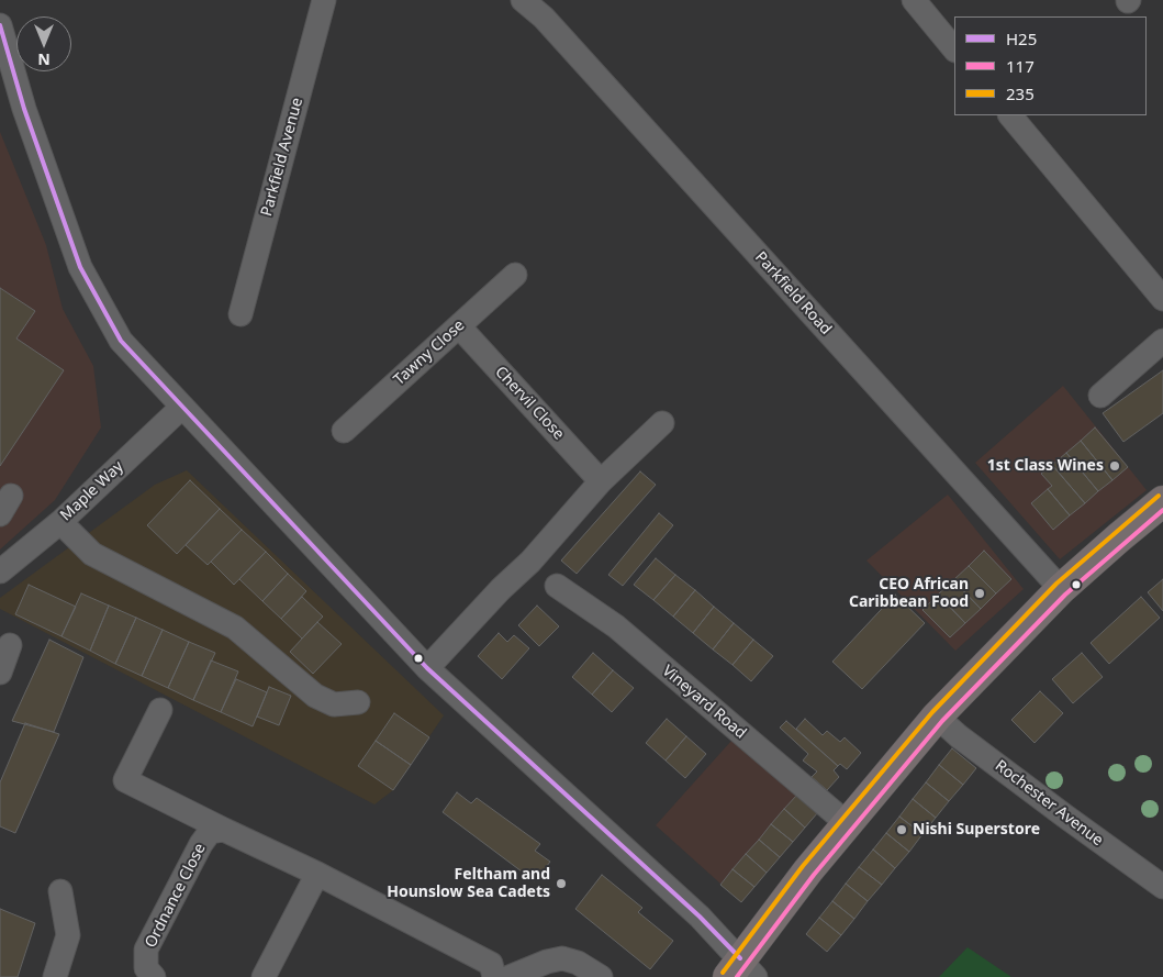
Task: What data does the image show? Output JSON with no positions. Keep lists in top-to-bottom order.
{
  "streets": {
    "street": [
      "Parkfield Avenue",
      "Parkfield Road",
      "Tawny Close",
      "Chervil Close",
      "Maple Way",
      "Vineyard Road",
      "Rochester Avenue",
      "Ordnance Close"
    ]
  },
  "crossings": [
    ["Tawny Close", "Chervil Close"]
  ],
  "places": [
    "1st Class Wines",
    "CEO African Caribbean Food",
    "Nishi Superstore",
    "Feltham and Hounslow Sea Cadets"
  ],
  "lines": ["transit line H25", "transit line 235", "transit line 117"],
  "legend": ["H25", "117", "235"],
  "north": "bottom"
}
